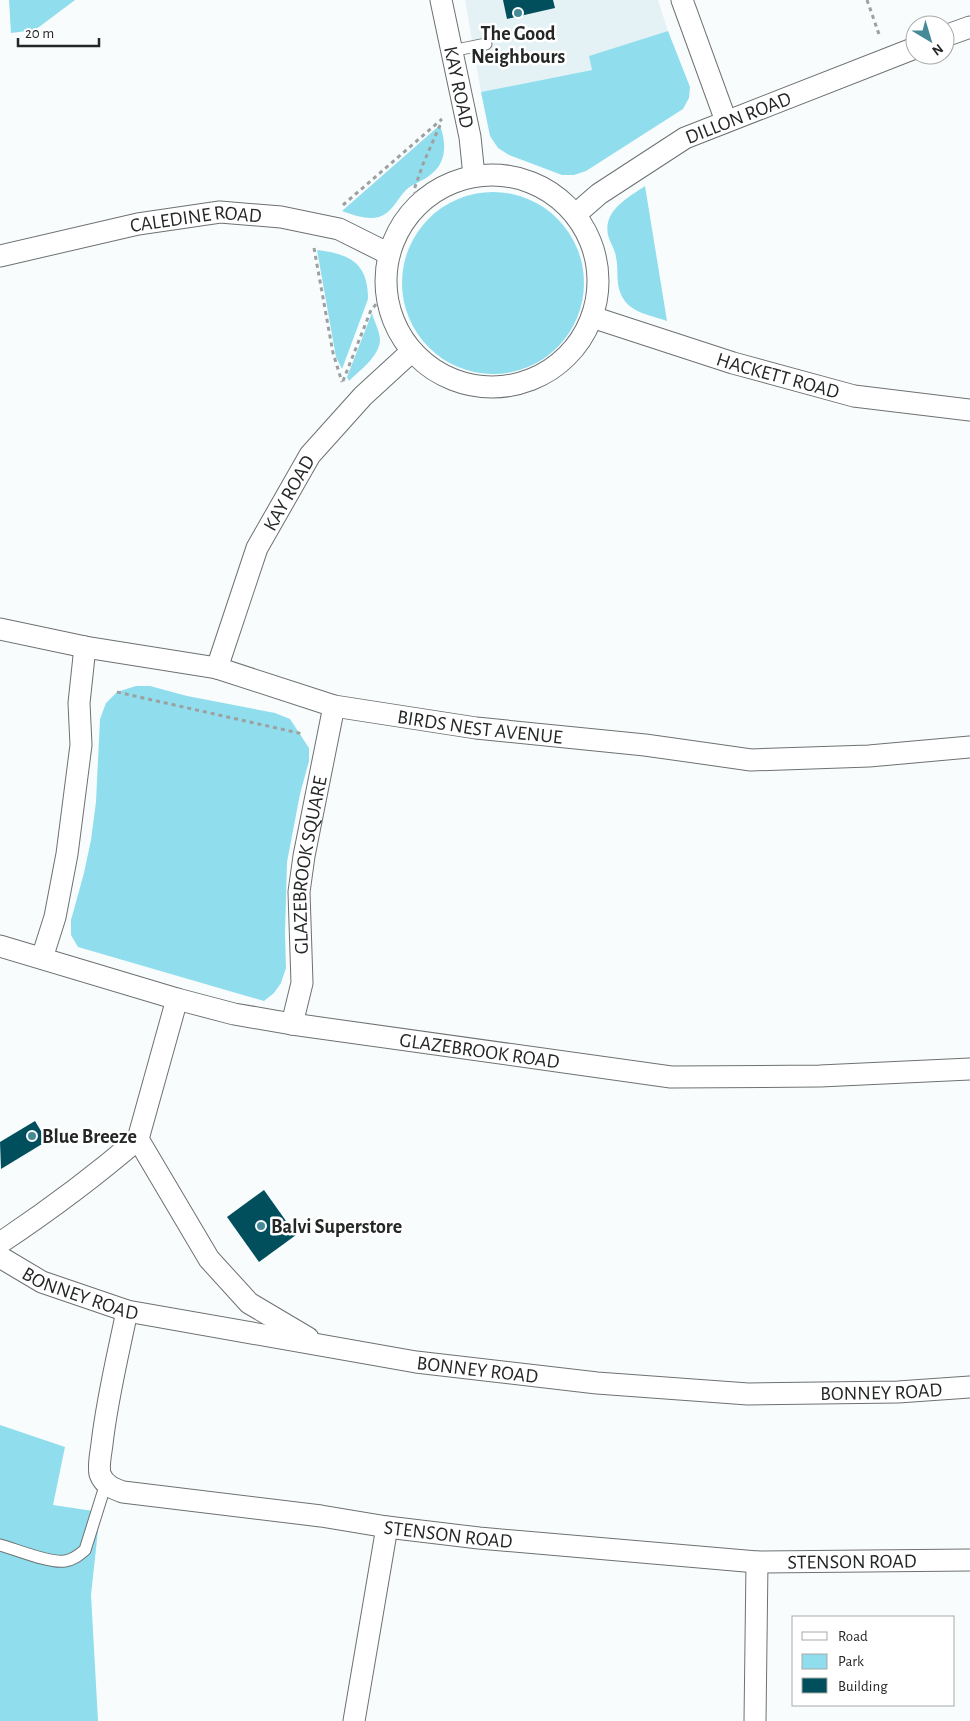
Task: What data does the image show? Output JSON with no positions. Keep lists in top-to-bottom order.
{
  "streets": {
    "street": [
      "KAY ROAD",
      "DILLON ROAD",
      "CALEDINE ROAD",
      "HACKETT ROAD",
      "BIRDS NEST AVENUE",
      "GLAZEBROOK SQUARE",
      "GLAZEBROOK ROAD",
      "BONNEY ROAD",
      "STENSON ROAD"
    ]
  },
  "crossings": [
    ["KAY ROAD", "BIRDS NEST AVENUE"],
    ["BIRDS NEST AVENUE", "GLAZEBROOK SQUARE"],
    ["GLAZEBROOK SQUARE", "GLAZEBROOK ROAD"]
  ],
  "places": ["The Good Neighbours", "Blue Breeze", "Balvi Superstore"],
  "legend": ["Road", "Park", "Building"],
  "scale_bar": "20 m",
  "north": "bottom right"
}
